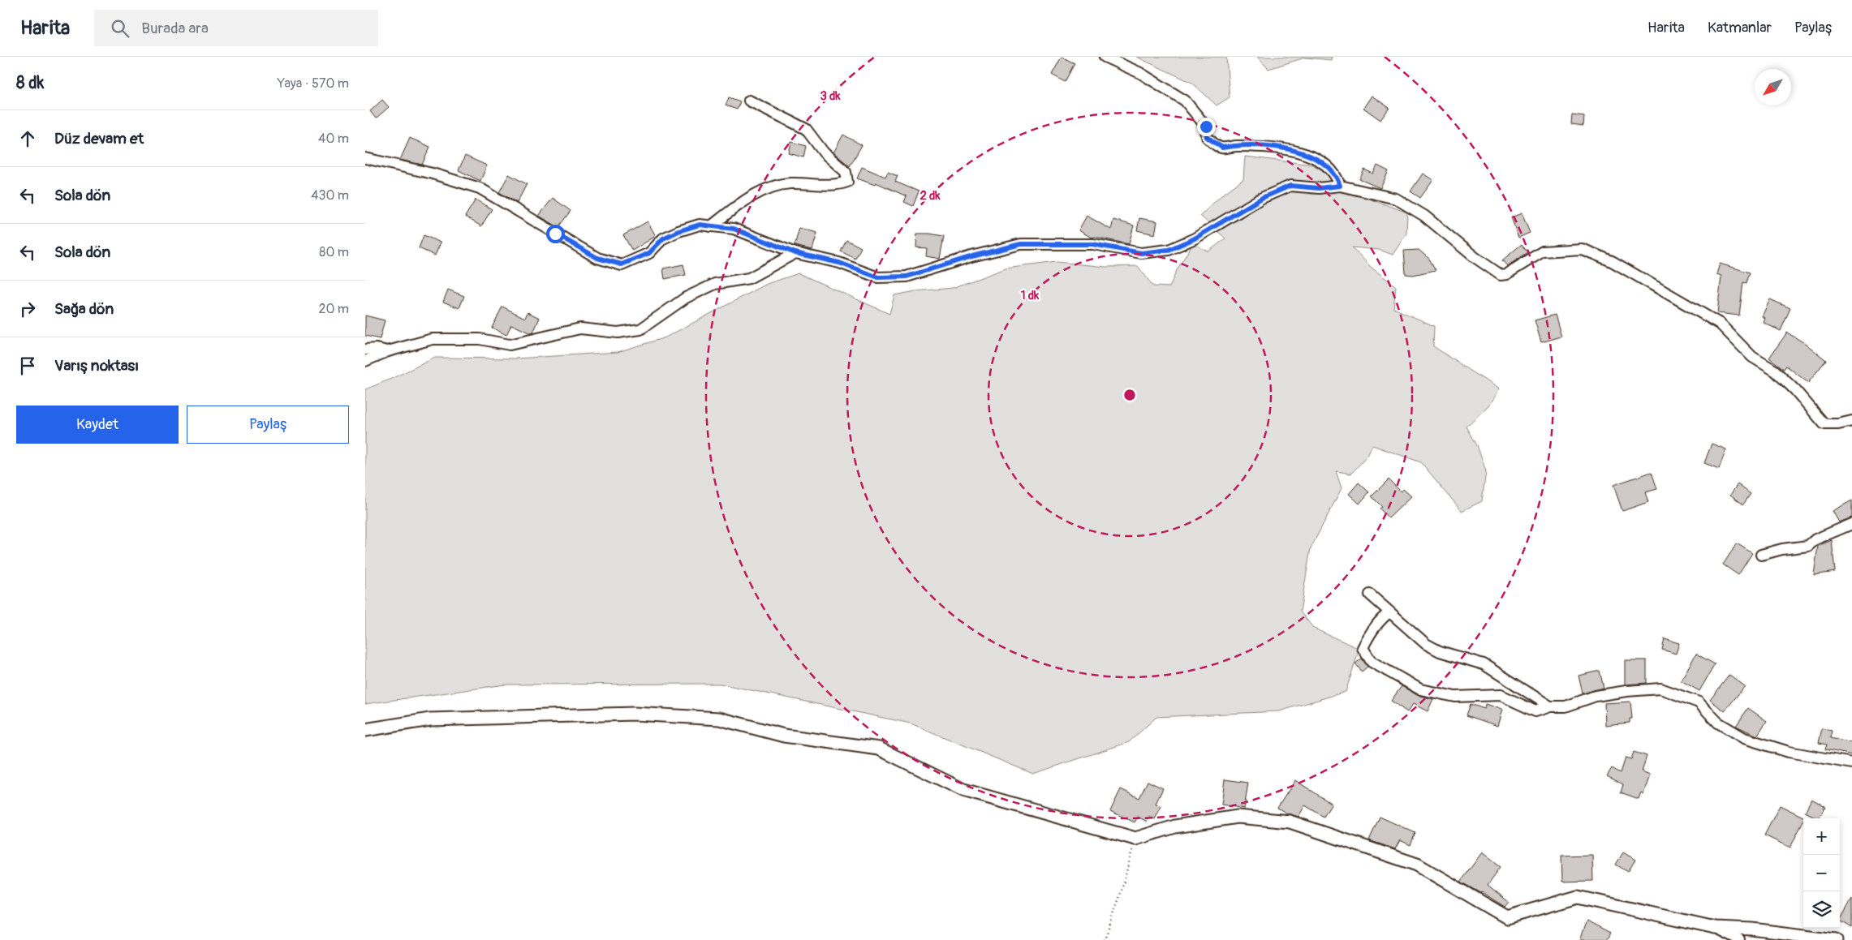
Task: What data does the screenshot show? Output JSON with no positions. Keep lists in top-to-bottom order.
{
  "north": "bottom left",
  "page": {
    "header": "Harita",
    "search": "Burada ara",
    "nav": ["Harita", "Katmanlar", "Paylaş"],
    "heading": ["8 dk", "Yaya · 570 m"],
    "list": [
      ["Düz devam et", "40 m"],
      ["Sola dön", "430 m"],
      ["Sola dön", "80 m"],
      ["Sağa dön", "20 m"],
      "Varış noktası"
    ],
    "buttons": ["Kaydet", "Paylaş"],
    "map_buttons": ["+", "−"]
  },
  "rings": ["3 dk", "2 dk", "1 dk"]
}
